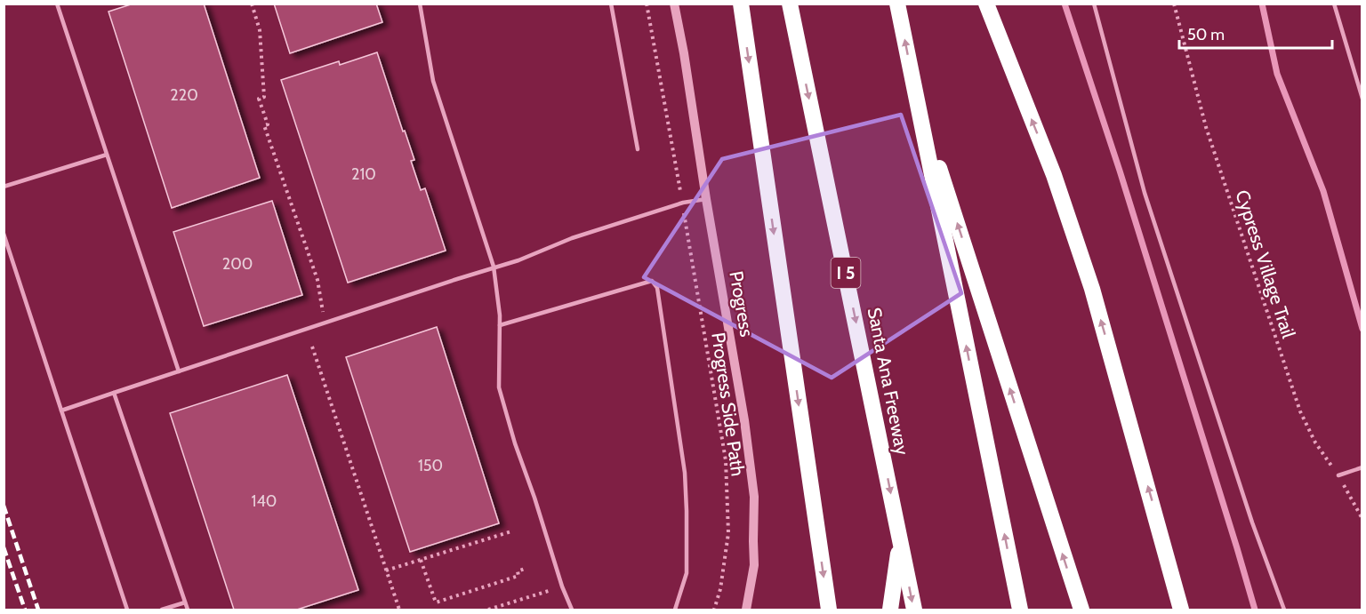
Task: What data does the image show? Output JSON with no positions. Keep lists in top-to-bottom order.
{
  "streets": {
    "highway": ["I 5", "Santa Ana Freeway"],
    "street": ["Progress"],
    "path": ["Cypress Village Trail", "Progress Side Path"]
  },
  "house_numbers": [
    "220",
    "210",
    "200",
    "150",
    "140"
  ],
  "scale_bar": "50 m"
}
